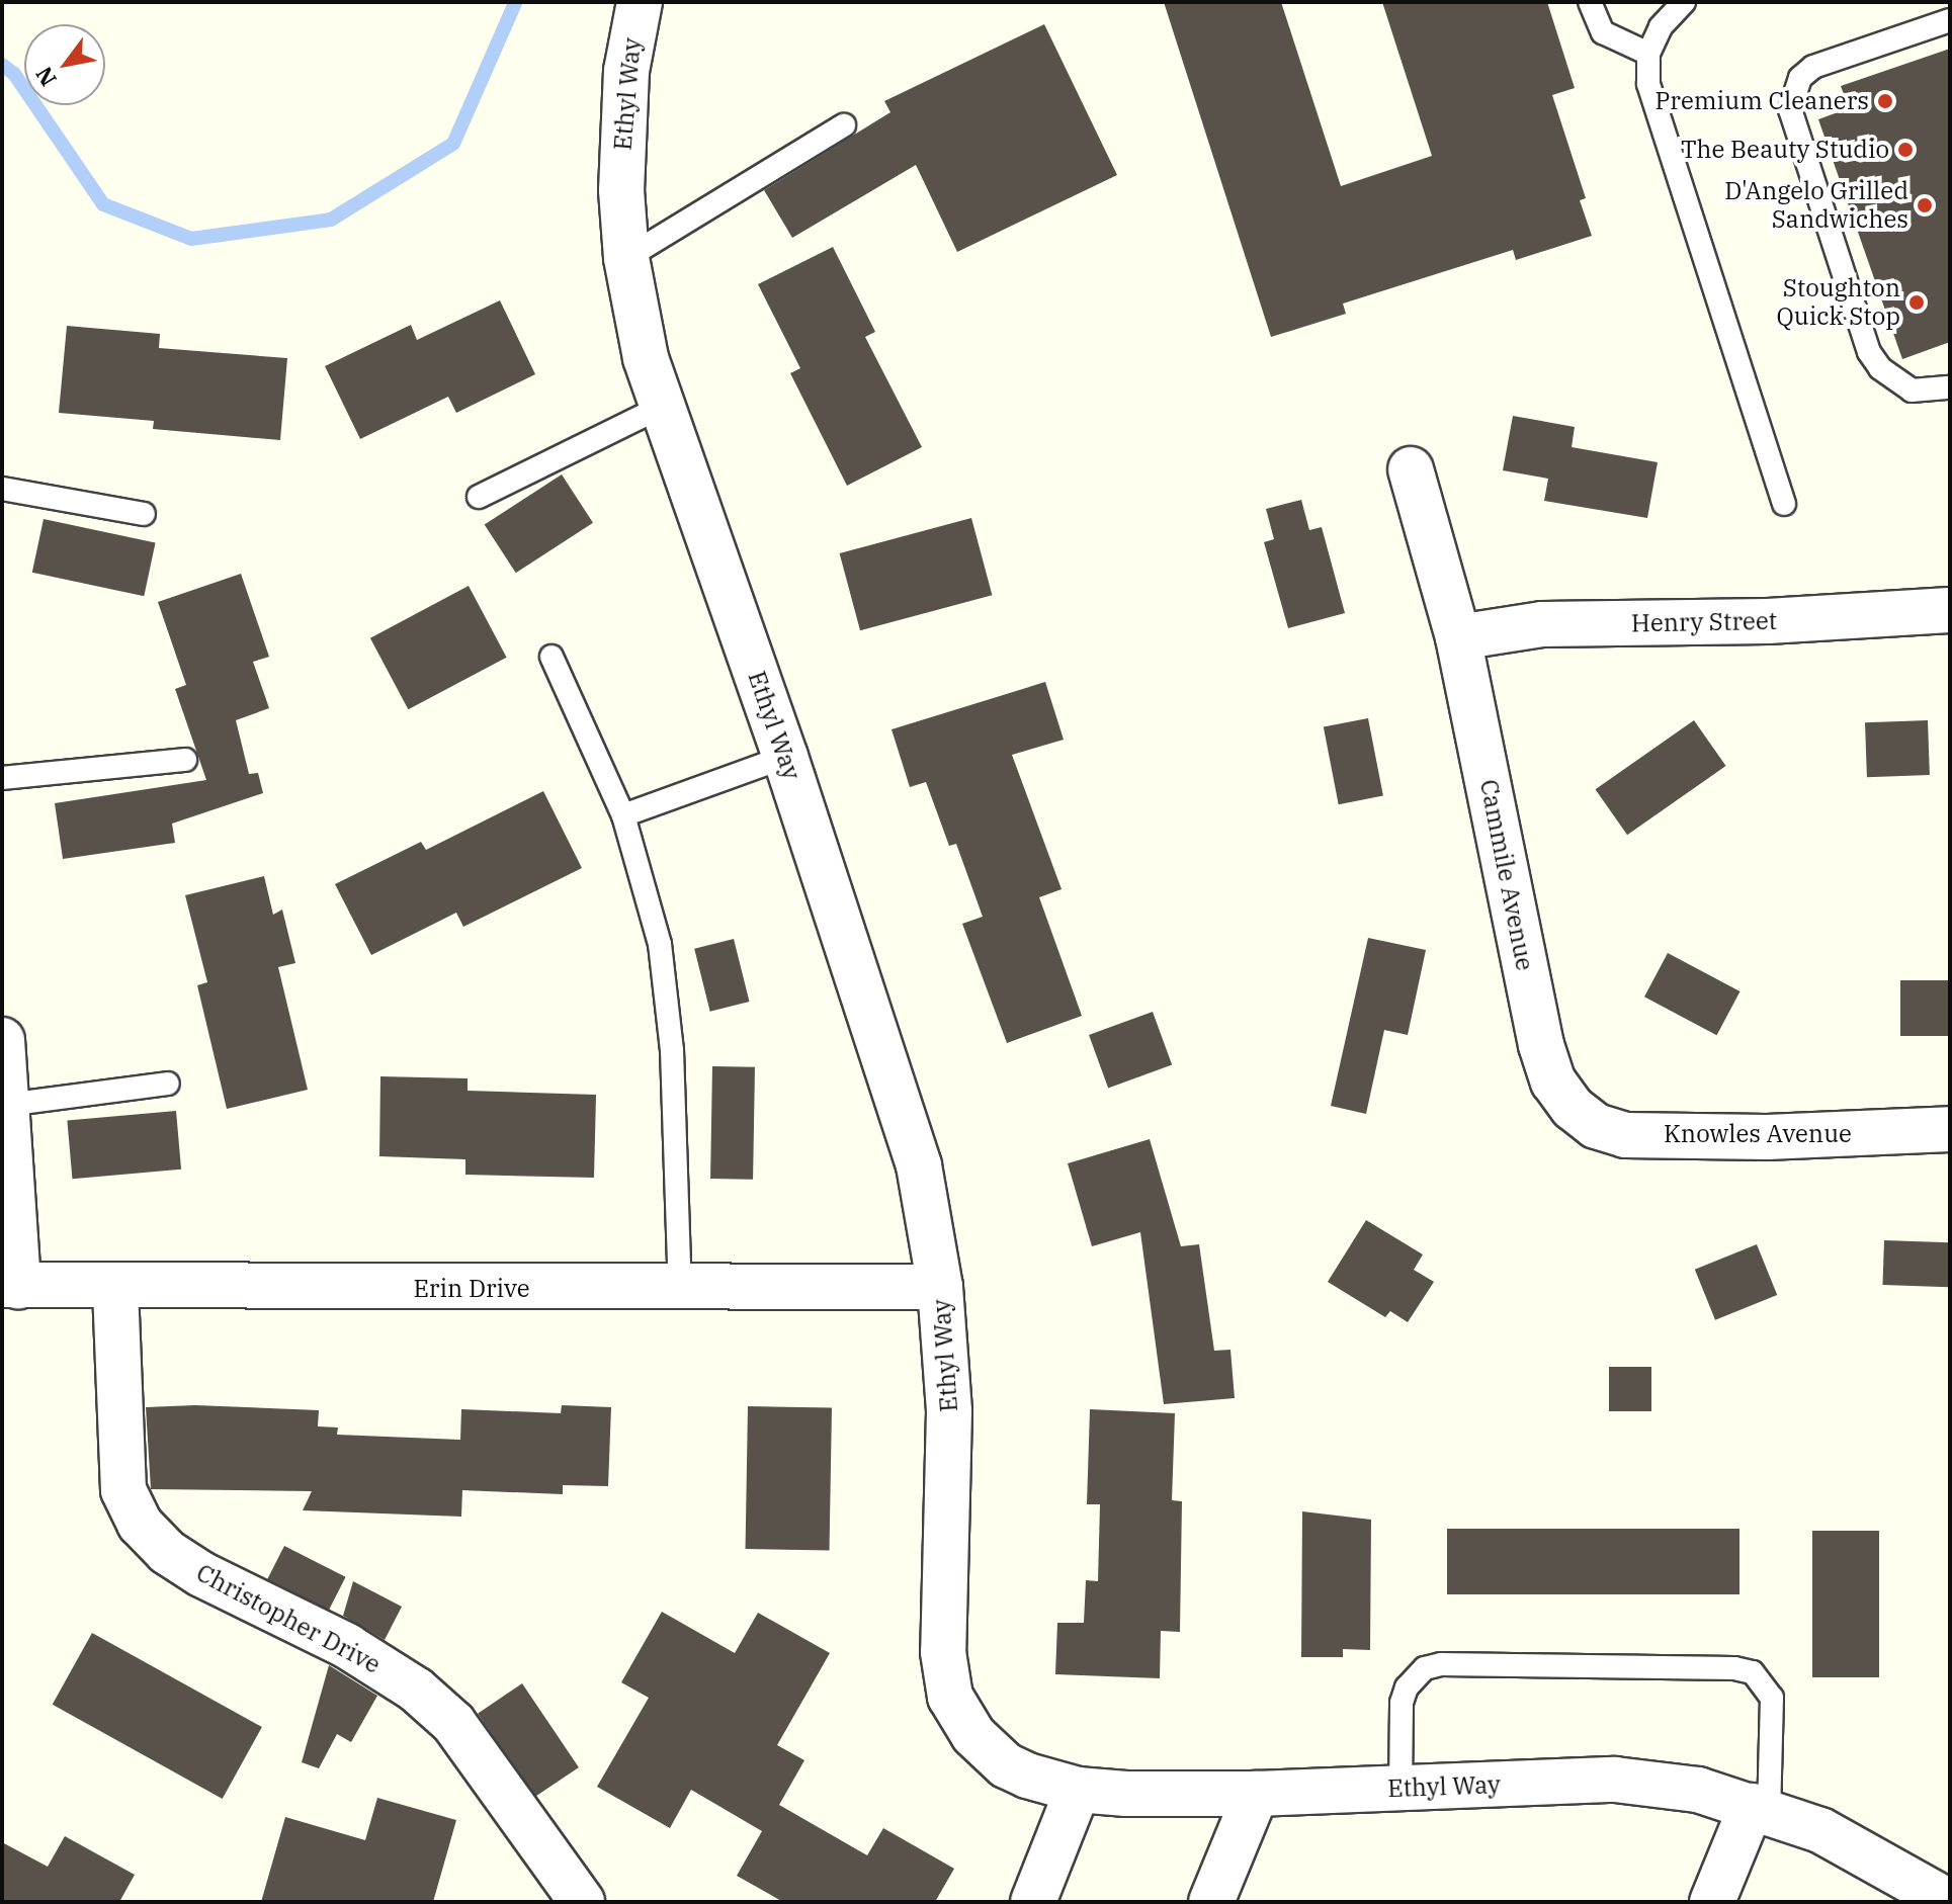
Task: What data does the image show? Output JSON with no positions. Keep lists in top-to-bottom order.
{
  "streets": {
    "street": [
      "Ethyl Way",
      "Henry Street",
      "Cammile Avenue",
      "Knowles Avenue",
      "Erin Drive",
      "Christopher Drive"
    ]
  },
  "crossings": [
    ["Ethyl Way", "Erin Drive"],
    ["Henry Street", "Cammile Avenue"],
    ["Cammile Avenue", "Knowles Avenue"],
    ["Erin Drive", "Christopher Drive"]
  ],
  "places": [
    "Premium Cleaners",
    "The Beauty Studio",
    "D'Angelo Grilled Sandwiches",
    "Stoughton Quick Stop"
  ],
  "north": "bottom left"
}
